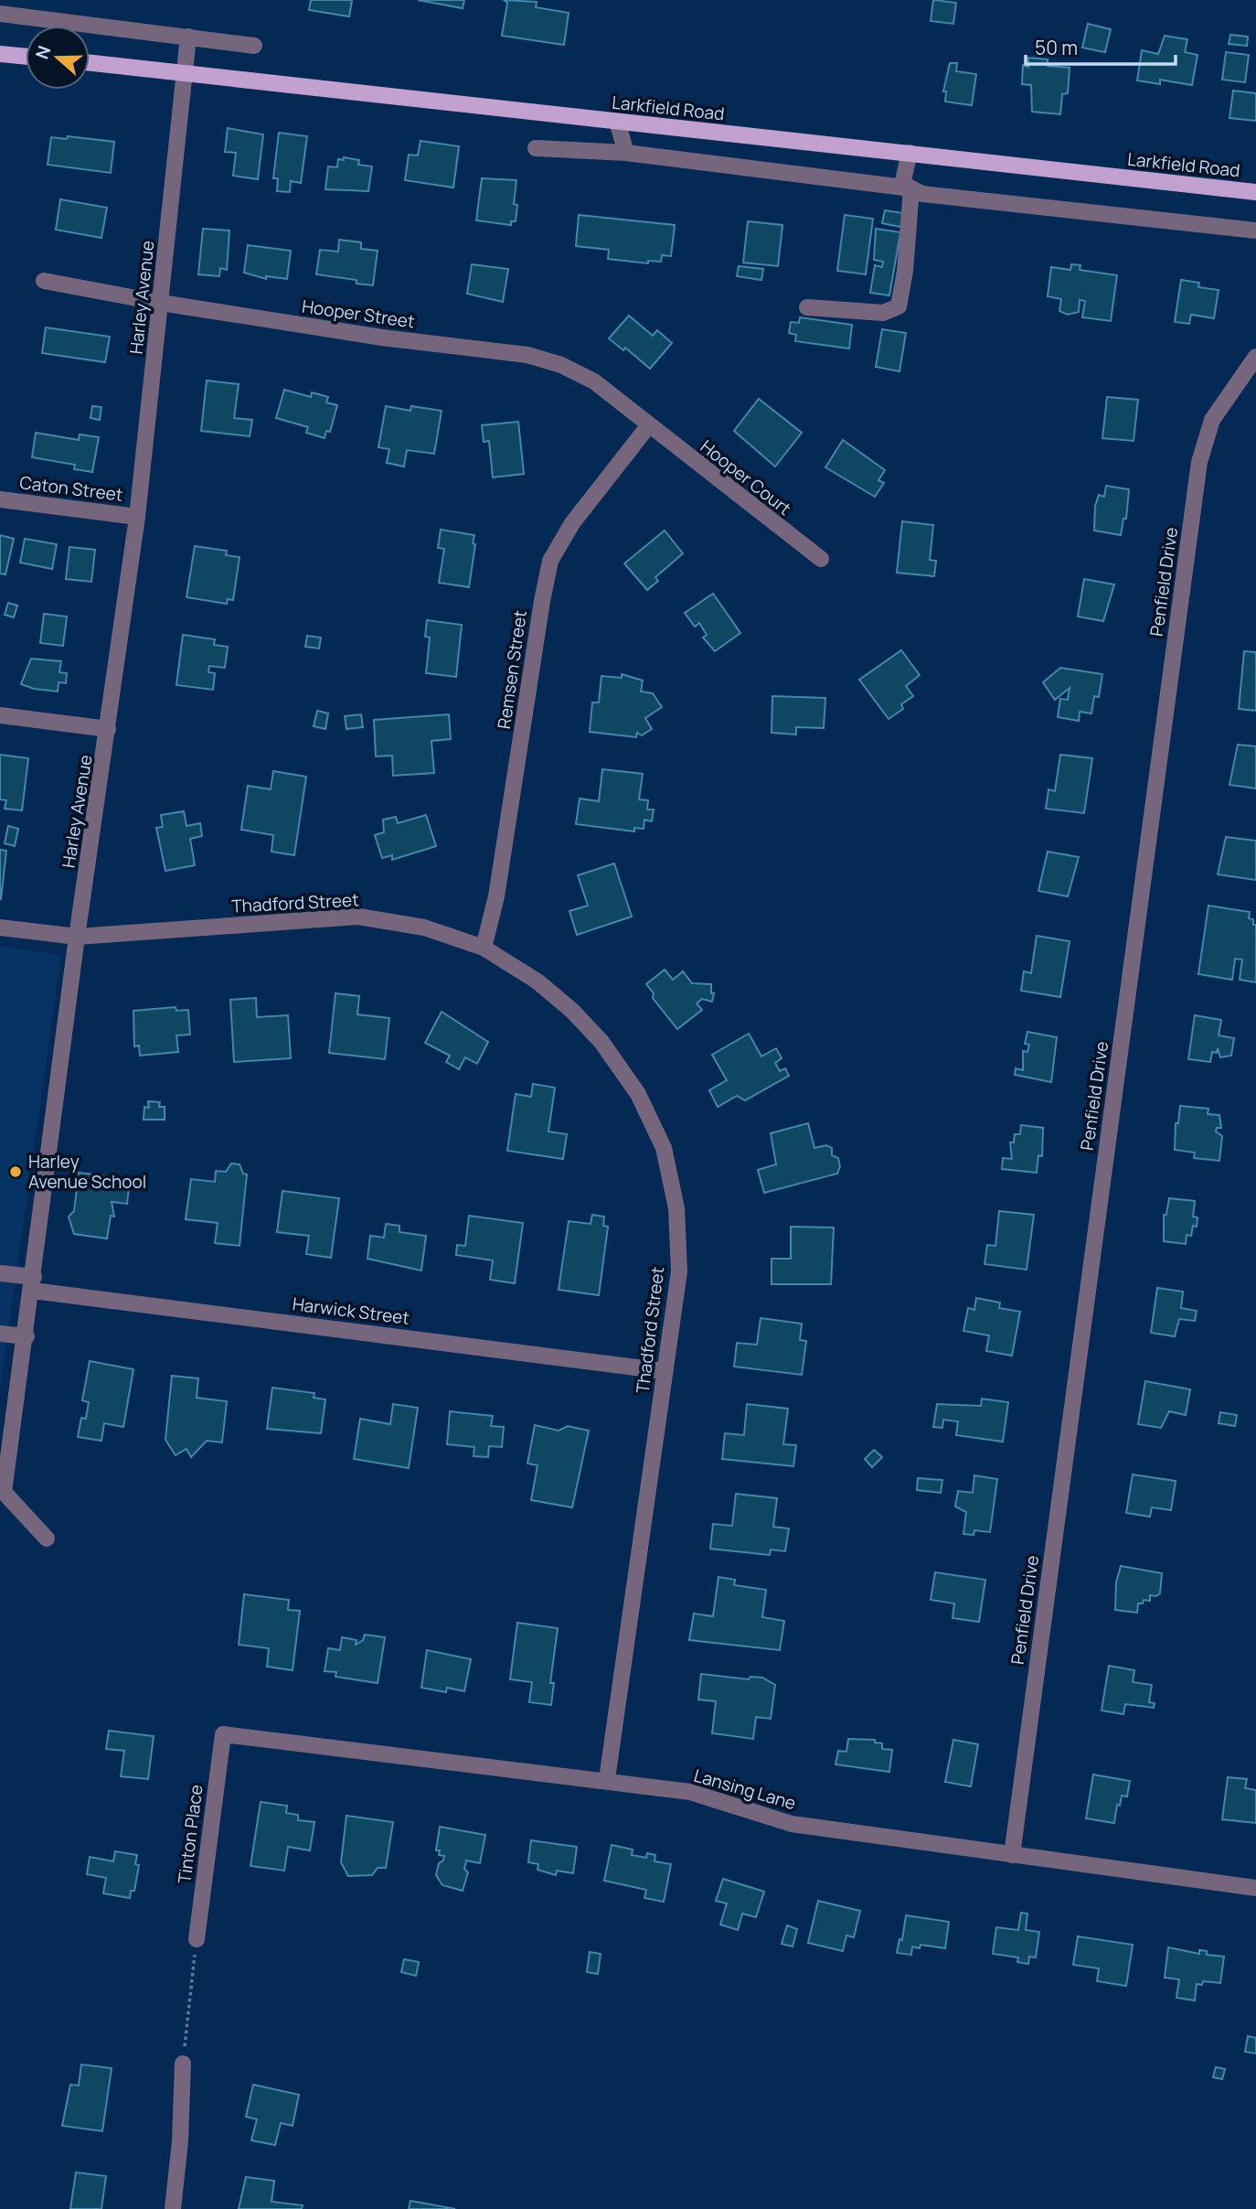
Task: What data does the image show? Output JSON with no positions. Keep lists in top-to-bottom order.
{
  "streets": {
    "main road": ["Larkfield Road"],
    "street": [
      "Harley Avenue",
      "Hooper Street",
      "Hooper Court",
      "Caton Street",
      "Penfield Drive",
      "Remsen Street",
      "Thadford Street",
      "Harwick Street",
      "Lansing Lane",
      "Tinton Place"
    ]
  },
  "crossings": [
    ["Larkfield Road", "Harley Avenue"],
    ["Harley Avenue", "Hooper Street"],
    ["Harley Avenue", "Caton Street"],
    ["Harley Avenue", "Thadford Street"],
    ["Harley Avenue", "Harwick Street"],
    ["Hooper Street", "Hooper Court"],
    ["Hooper Street", "Remsen Street"],
    ["Hooper Court", "Remsen Street"],
    ["Penfield Drive", "Lansing Lane"],
    ["Remsen Street", "Thadford Street"],
    ["Thadford Street", "Harwick Street"],
    ["Thadford Street", "Lansing Lane"],
    ["Lansing Lane", "Tinton Place"]
  ],
  "places": ["Harley Avenue School"],
  "scale_bar": "50 m",
  "north": "left"
}
